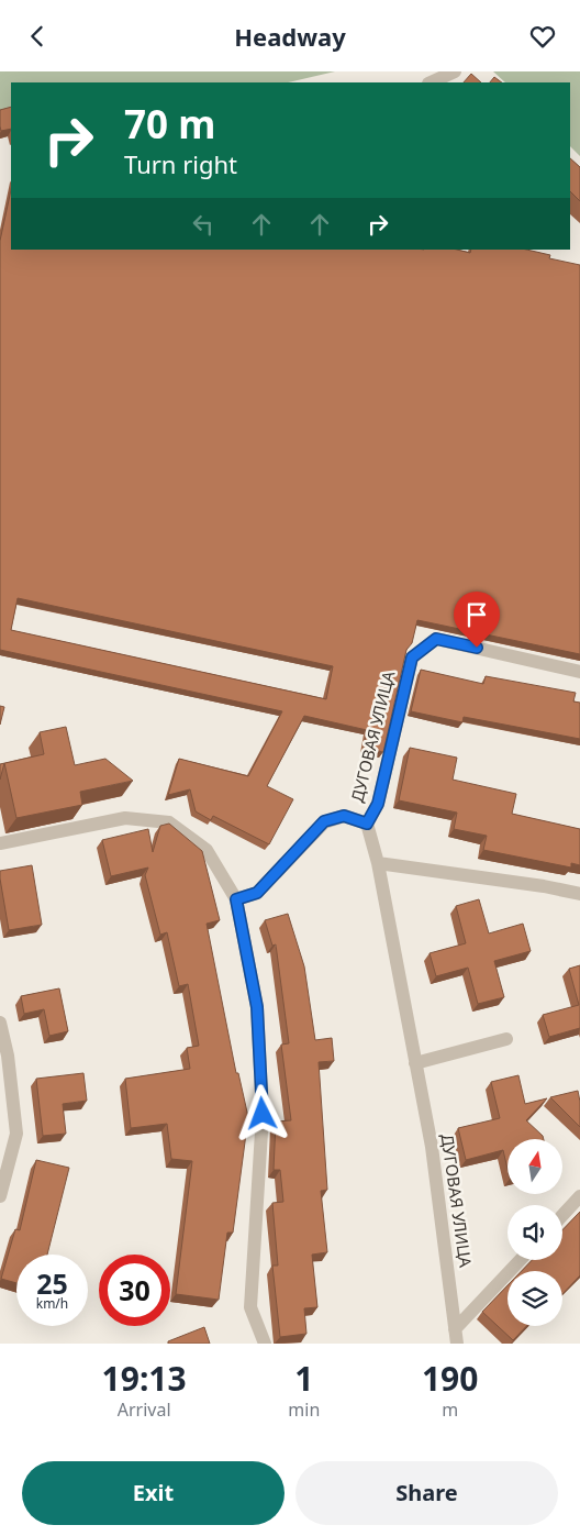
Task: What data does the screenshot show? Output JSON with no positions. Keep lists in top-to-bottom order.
{
  "streets": {
    "street": ["ДУГОВАЯ УЛИЦА"]
  },
  "north": "top",
  "page": {
    "header": "Headway",
    "turn": ["70 m", "Turn right"],
    "speed": "25 km/h",
    "limit": "30",
    "eta": [
      "19:13",
      "Arrival",
      "1",
      "min",
      "190",
      "m"
    ],
    "buttons": ["Exit", "Share"]
  }
}
